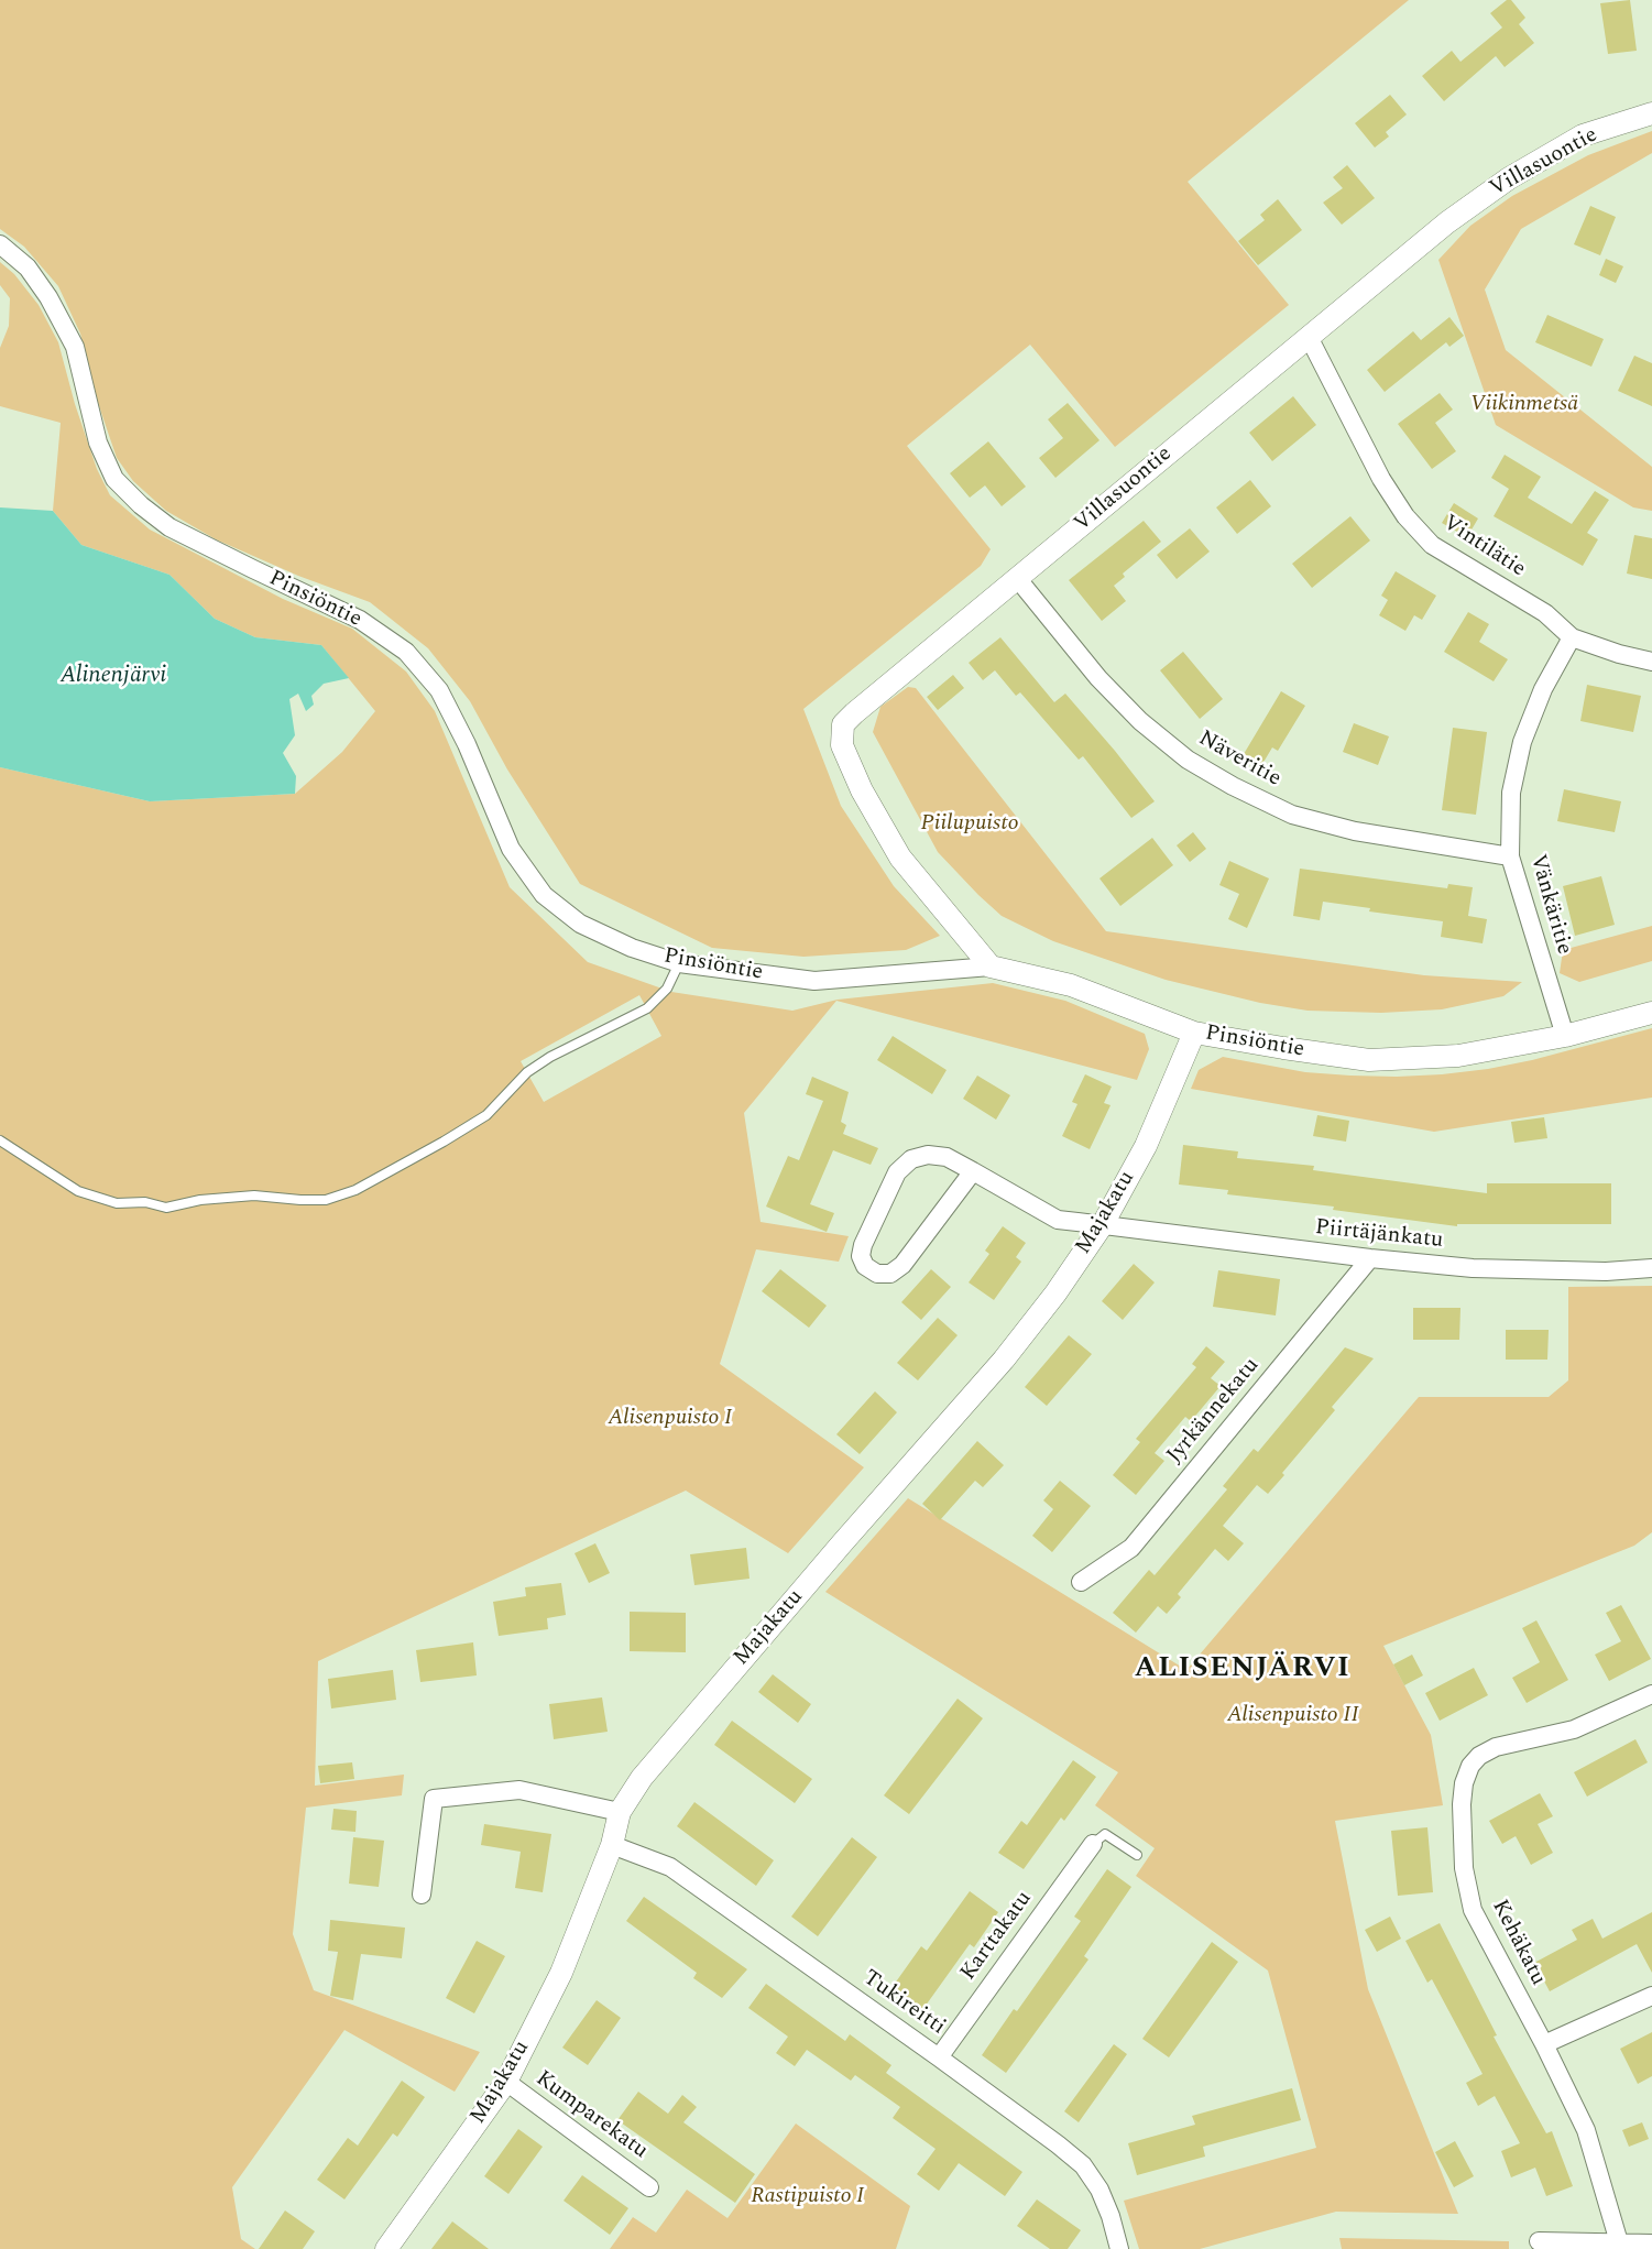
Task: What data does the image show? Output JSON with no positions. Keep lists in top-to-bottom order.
{
  "streets": {
    "street": [
      "Villasuontie",
      "Vintilätie",
      "Pinsiöntie",
      "Näveritie",
      "Vänkäritie",
      "Majakatu",
      "Piirtäjänkatu",
      "Jyrkännekatu",
      "Karttakatu",
      "Kehäkatu",
      "Tukireitti",
      "Kumparekatu"
    ]
  },
  "crossings": [
    ["Villasuontie", "Vintilätie"],
    ["Villasuontie", "Pinsiöntie"],
    ["Villasuontie", "Näveritie"],
    ["Vintilätie", "Vänkäritie"],
    ["Pinsiöntie", "Vänkäritie"],
    ["Pinsiöntie", "Majakatu"],
    ["Näveritie", "Vänkäritie"],
    ["Majakatu", "Piirtäjänkatu"],
    ["Majakatu", "Tukireitti"],
    ["Majakatu", "Kumparekatu"],
    ["Piirtäjänkatu", "Jyrkännekatu"],
    ["Karttakatu", "Tukireitti"]
  ],
  "districts": ["ALISENJÄRVI"],
  "water": ["Alinenjärvi"],
  "parks": [
    "Viikinmetsä",
    "Piilupuisto",
    "Alisenpuisto I",
    "Alisenpuisto II",
    "Rastipuisto I"
  ]
}
